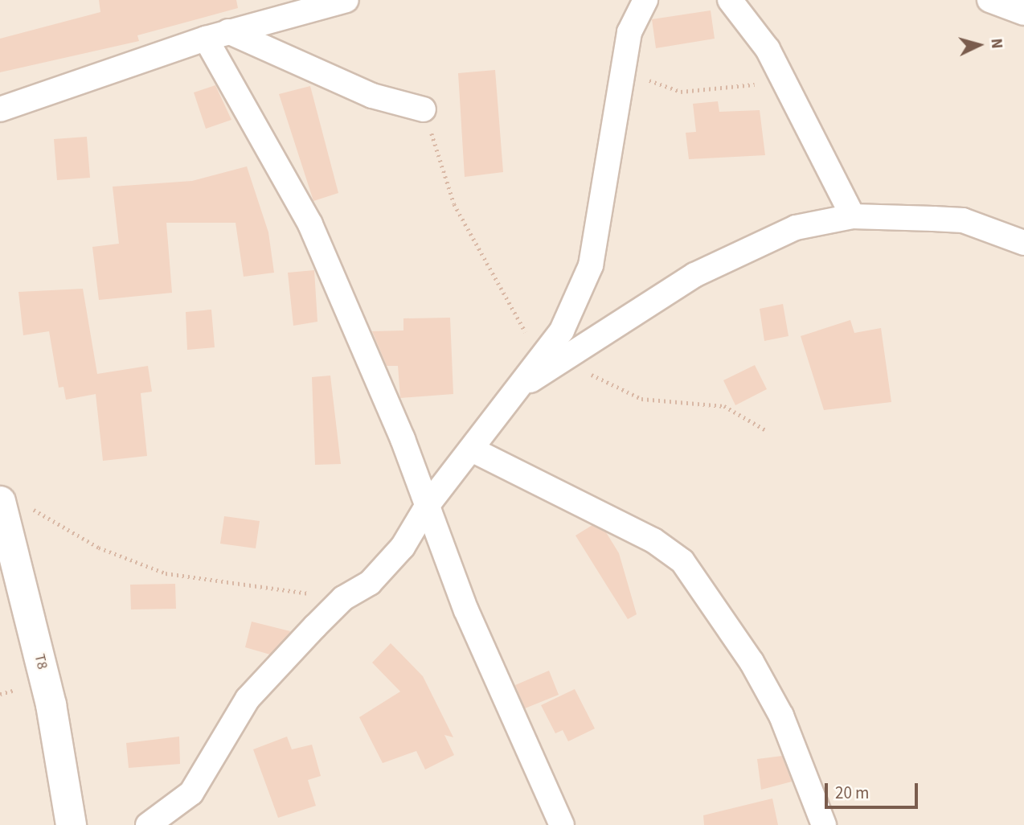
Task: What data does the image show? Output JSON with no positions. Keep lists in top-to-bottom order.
{
  "streets": {
    "street": ["T8"]
  },
  "scale_bar": "20 m",
  "north": "right"
}
